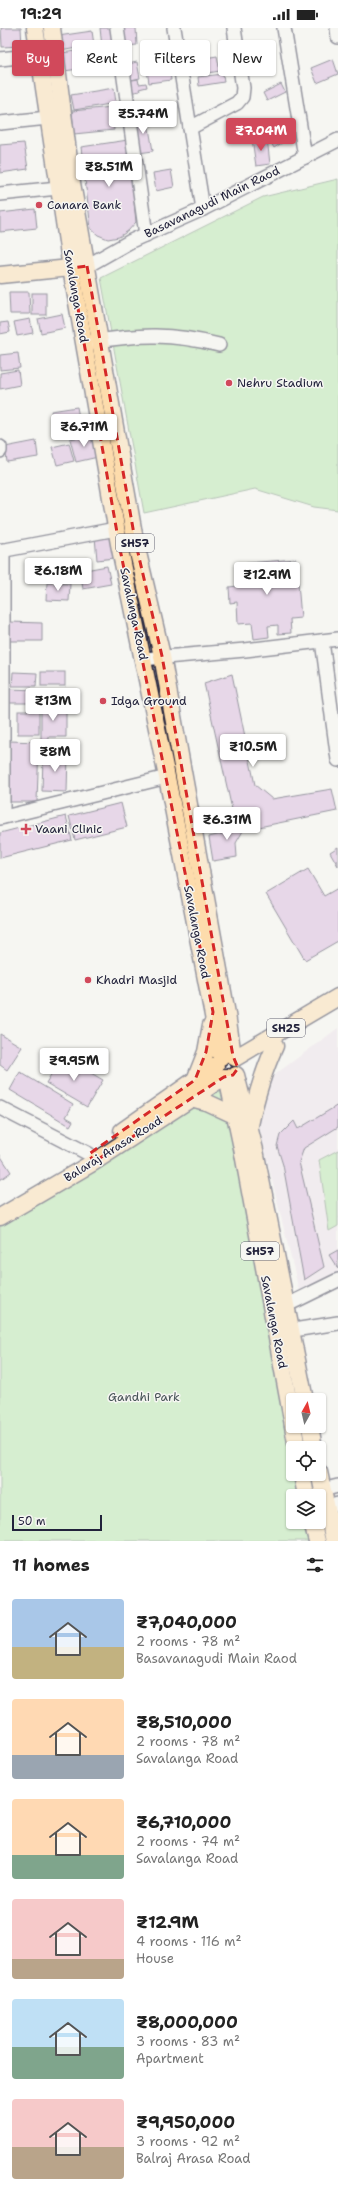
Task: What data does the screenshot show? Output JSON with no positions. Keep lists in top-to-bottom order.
{
  "streets": {
    "main road": [
      "Savalanga Road",
      "SH57",
      "SH25",
      "Balaraj Arasa Road"
    ],
    "street": ["Basavanagudi Main Raod"]
  },
  "crossings": [
    ["Basavanagudi Main Raod", "Savalanga Road"],
    ["Savalanga Road", "Balaraj Arasa Road"]
  ],
  "parks": ["Gandhi Park"],
  "places": {
    "other": [
      "Canara Bank",
      "Nehru Stadium",
      "Idga Ground",
      "Khadri Masjid"
    ],
    "health": ["Vaani Clinic"]
  },
  "scale_bar": "50 m",
  "north": "top",
  "page": {
    "status": "19:29",
    "chip": [
      "Buy",
      "Rent",
      "Filters",
      "New"
    ],
    "price": [
      "₹5.74M",
      "₹7.04M",
      "₹8.51M",
      "₹6.71M",
      "₹6.18M",
      "₹12.9M",
      "₹13M",
      "₹10.5M",
      "₹8M",
      "₹6.31M",
      "₹9.95M"
    ],
    "scale": "50 m",
    "heading": "11 homes",
    "list": [
      {
        "name": "₹7,040,000",
        "note": "2 rooms · 78 m² · Basavanagudi Main Raod"
      },
      {
        "name": "₹8,510,000",
        "note": "2 rooms · 78 m² · Savalanga Road"
      },
      {
        "name": "₹6,710,000",
        "note": "2 rooms · 74 m² · Savalanga Road"
      },
      {
        "name": "₹12.9M",
        "note": "4 rooms · 116 m² · House"
      },
      {
        "name": "₹8,000,000",
        "note": "3 rooms · 83 m² · Apartment"
      },
      {
        "name": "₹9,950,000",
        "note": "3 rooms · 92 m² · Balraj Arasa Road"
      }
    ]
  }
}
